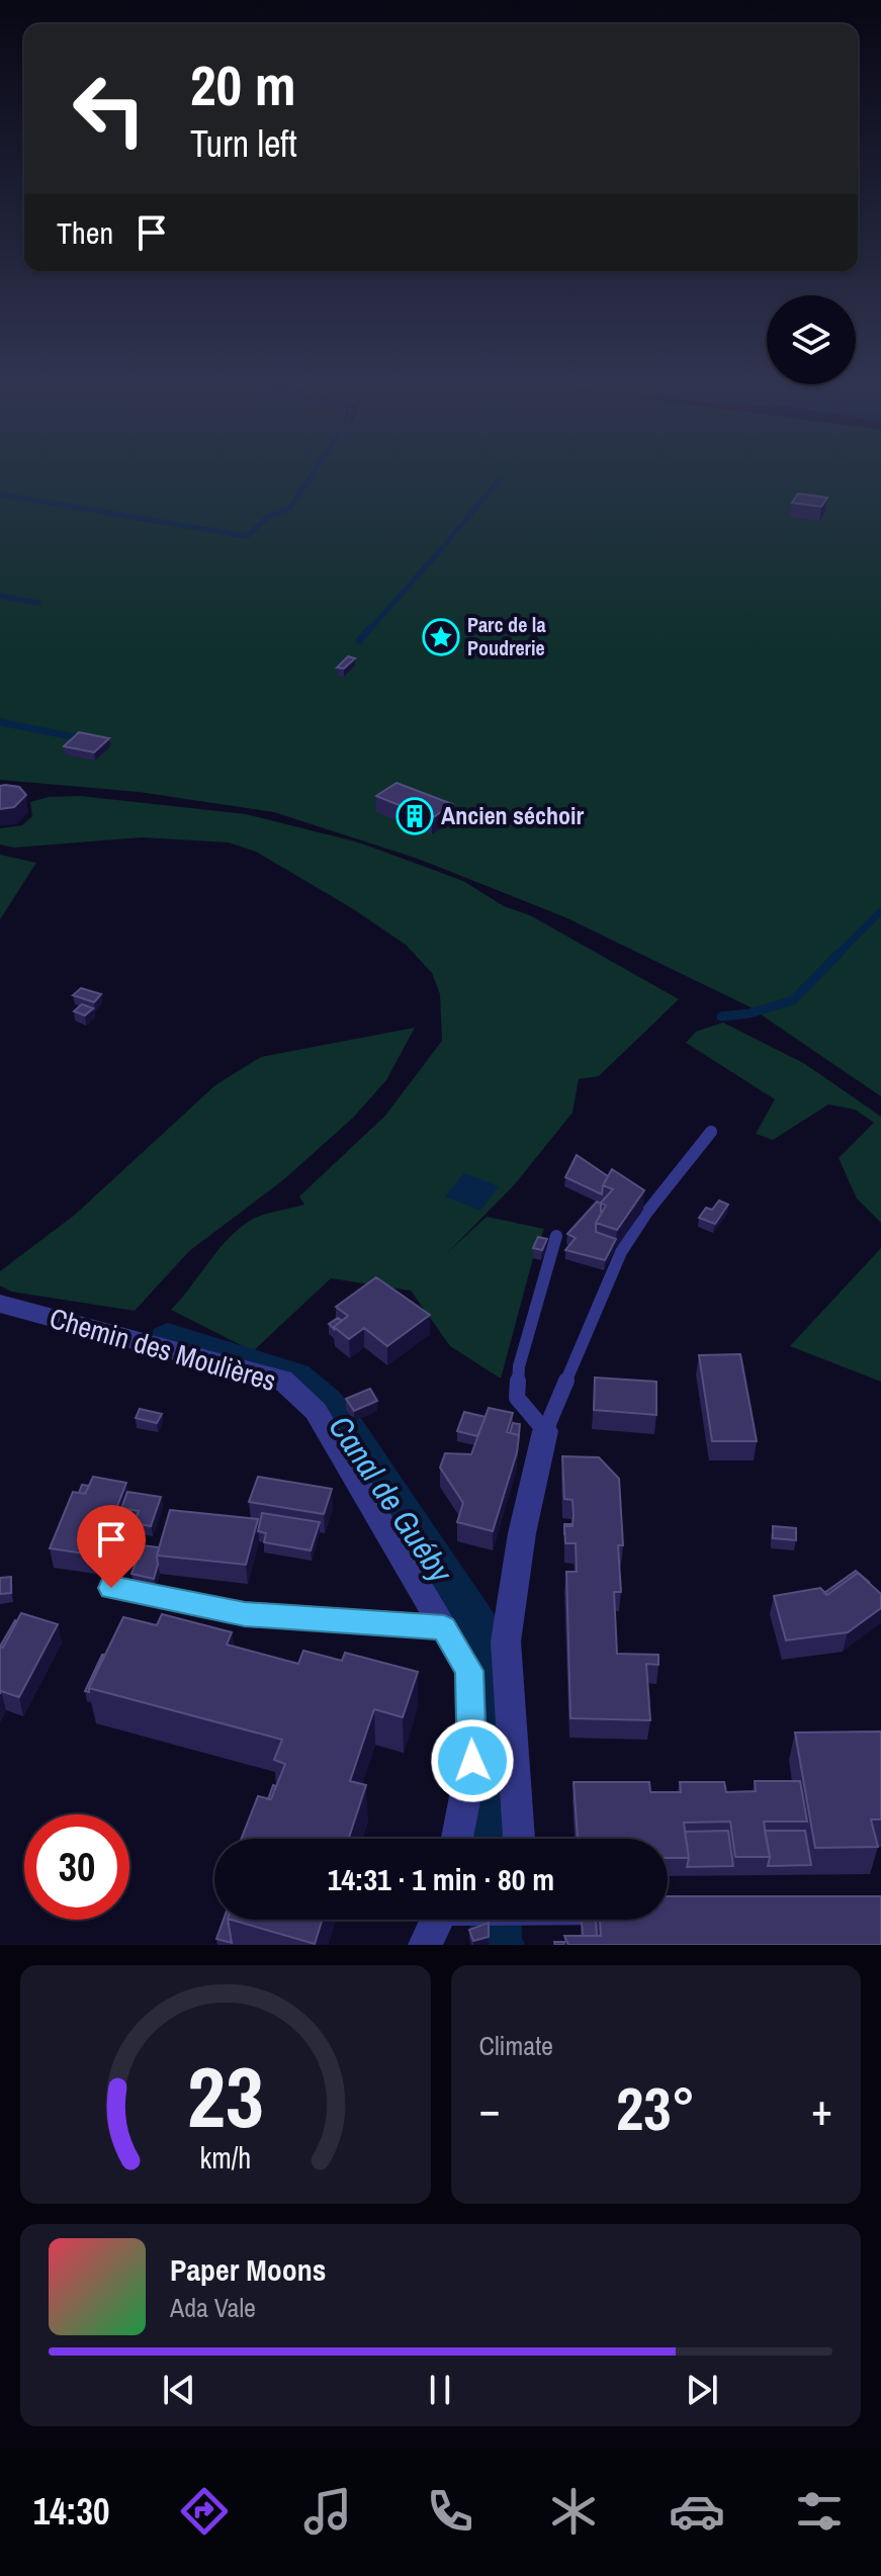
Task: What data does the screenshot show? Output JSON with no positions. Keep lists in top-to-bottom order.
{
  "streets": {
    "street": ["Chemin des Moulières"]
  },
  "water": ["Canal de Guéby"],
  "places": {
    "place": ["Parc de la Poudrerie"],
    "building": ["Ancien séchoir"]
  },
  "page": {
    "turn": ["20 m", "Turn left"],
    "then": "Then",
    "limit": "30",
    "trip": "14:31 · 1 min · 80 m",
    "tile": "Climate",
    "heat": ["−", "23°", "+"],
    "song": ["Paper Moons", "Ada Vale"],
    "tabs": "14:30",
    "gauge": ["23", "km/h"]
  }
}
